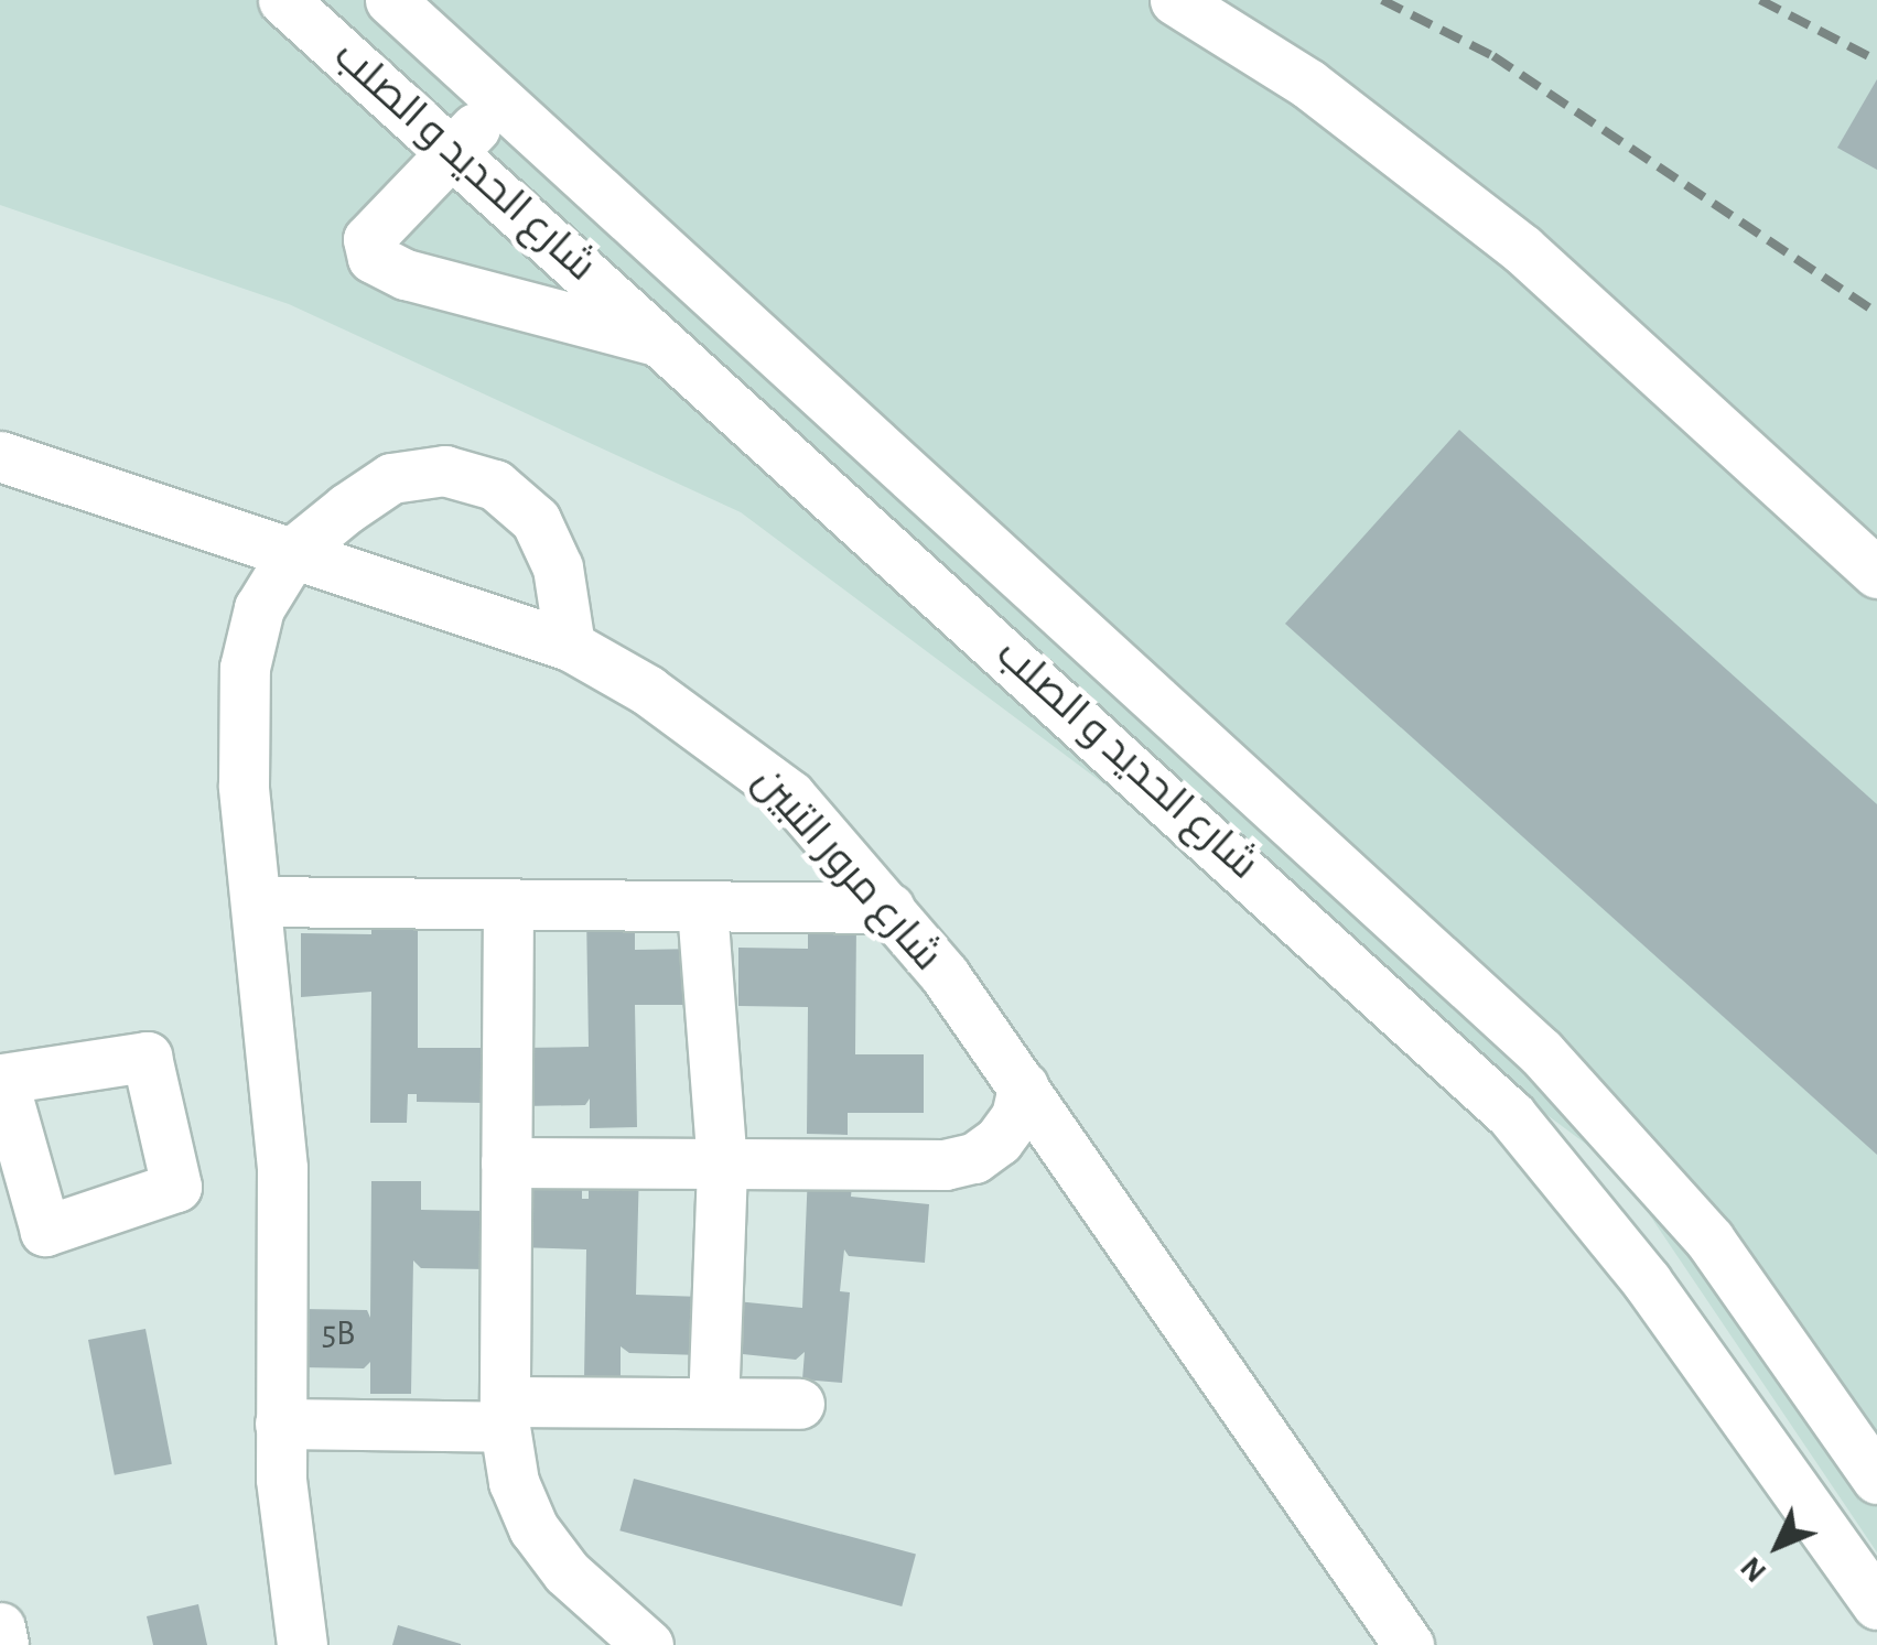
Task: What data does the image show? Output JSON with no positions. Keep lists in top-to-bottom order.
{
  "streets": {
    "street": ["شارع الحديد و الصلب", "شارع مرور التبين"]
  },
  "house_numbers": ["5B"],
  "north": "bottom left"
}
